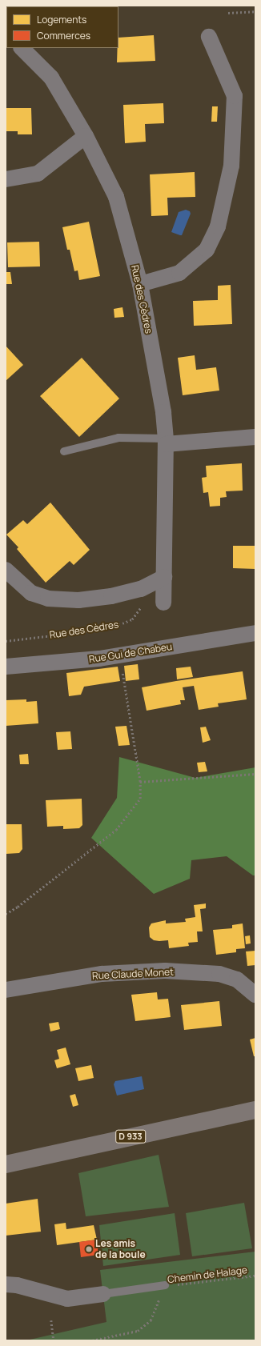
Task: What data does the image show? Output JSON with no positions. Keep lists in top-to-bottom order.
{
  "streets": {
    "main road": ["D 933"],
    "street": ["Rue des Cèdres", "Rue Gui de Chabeu", "Rue Claude Monet"],
    "path": ["Chemin de Halage"]
  },
  "places": ["Les amis de la boule"],
  "legend": ["Logements", "Commerces"]
}
